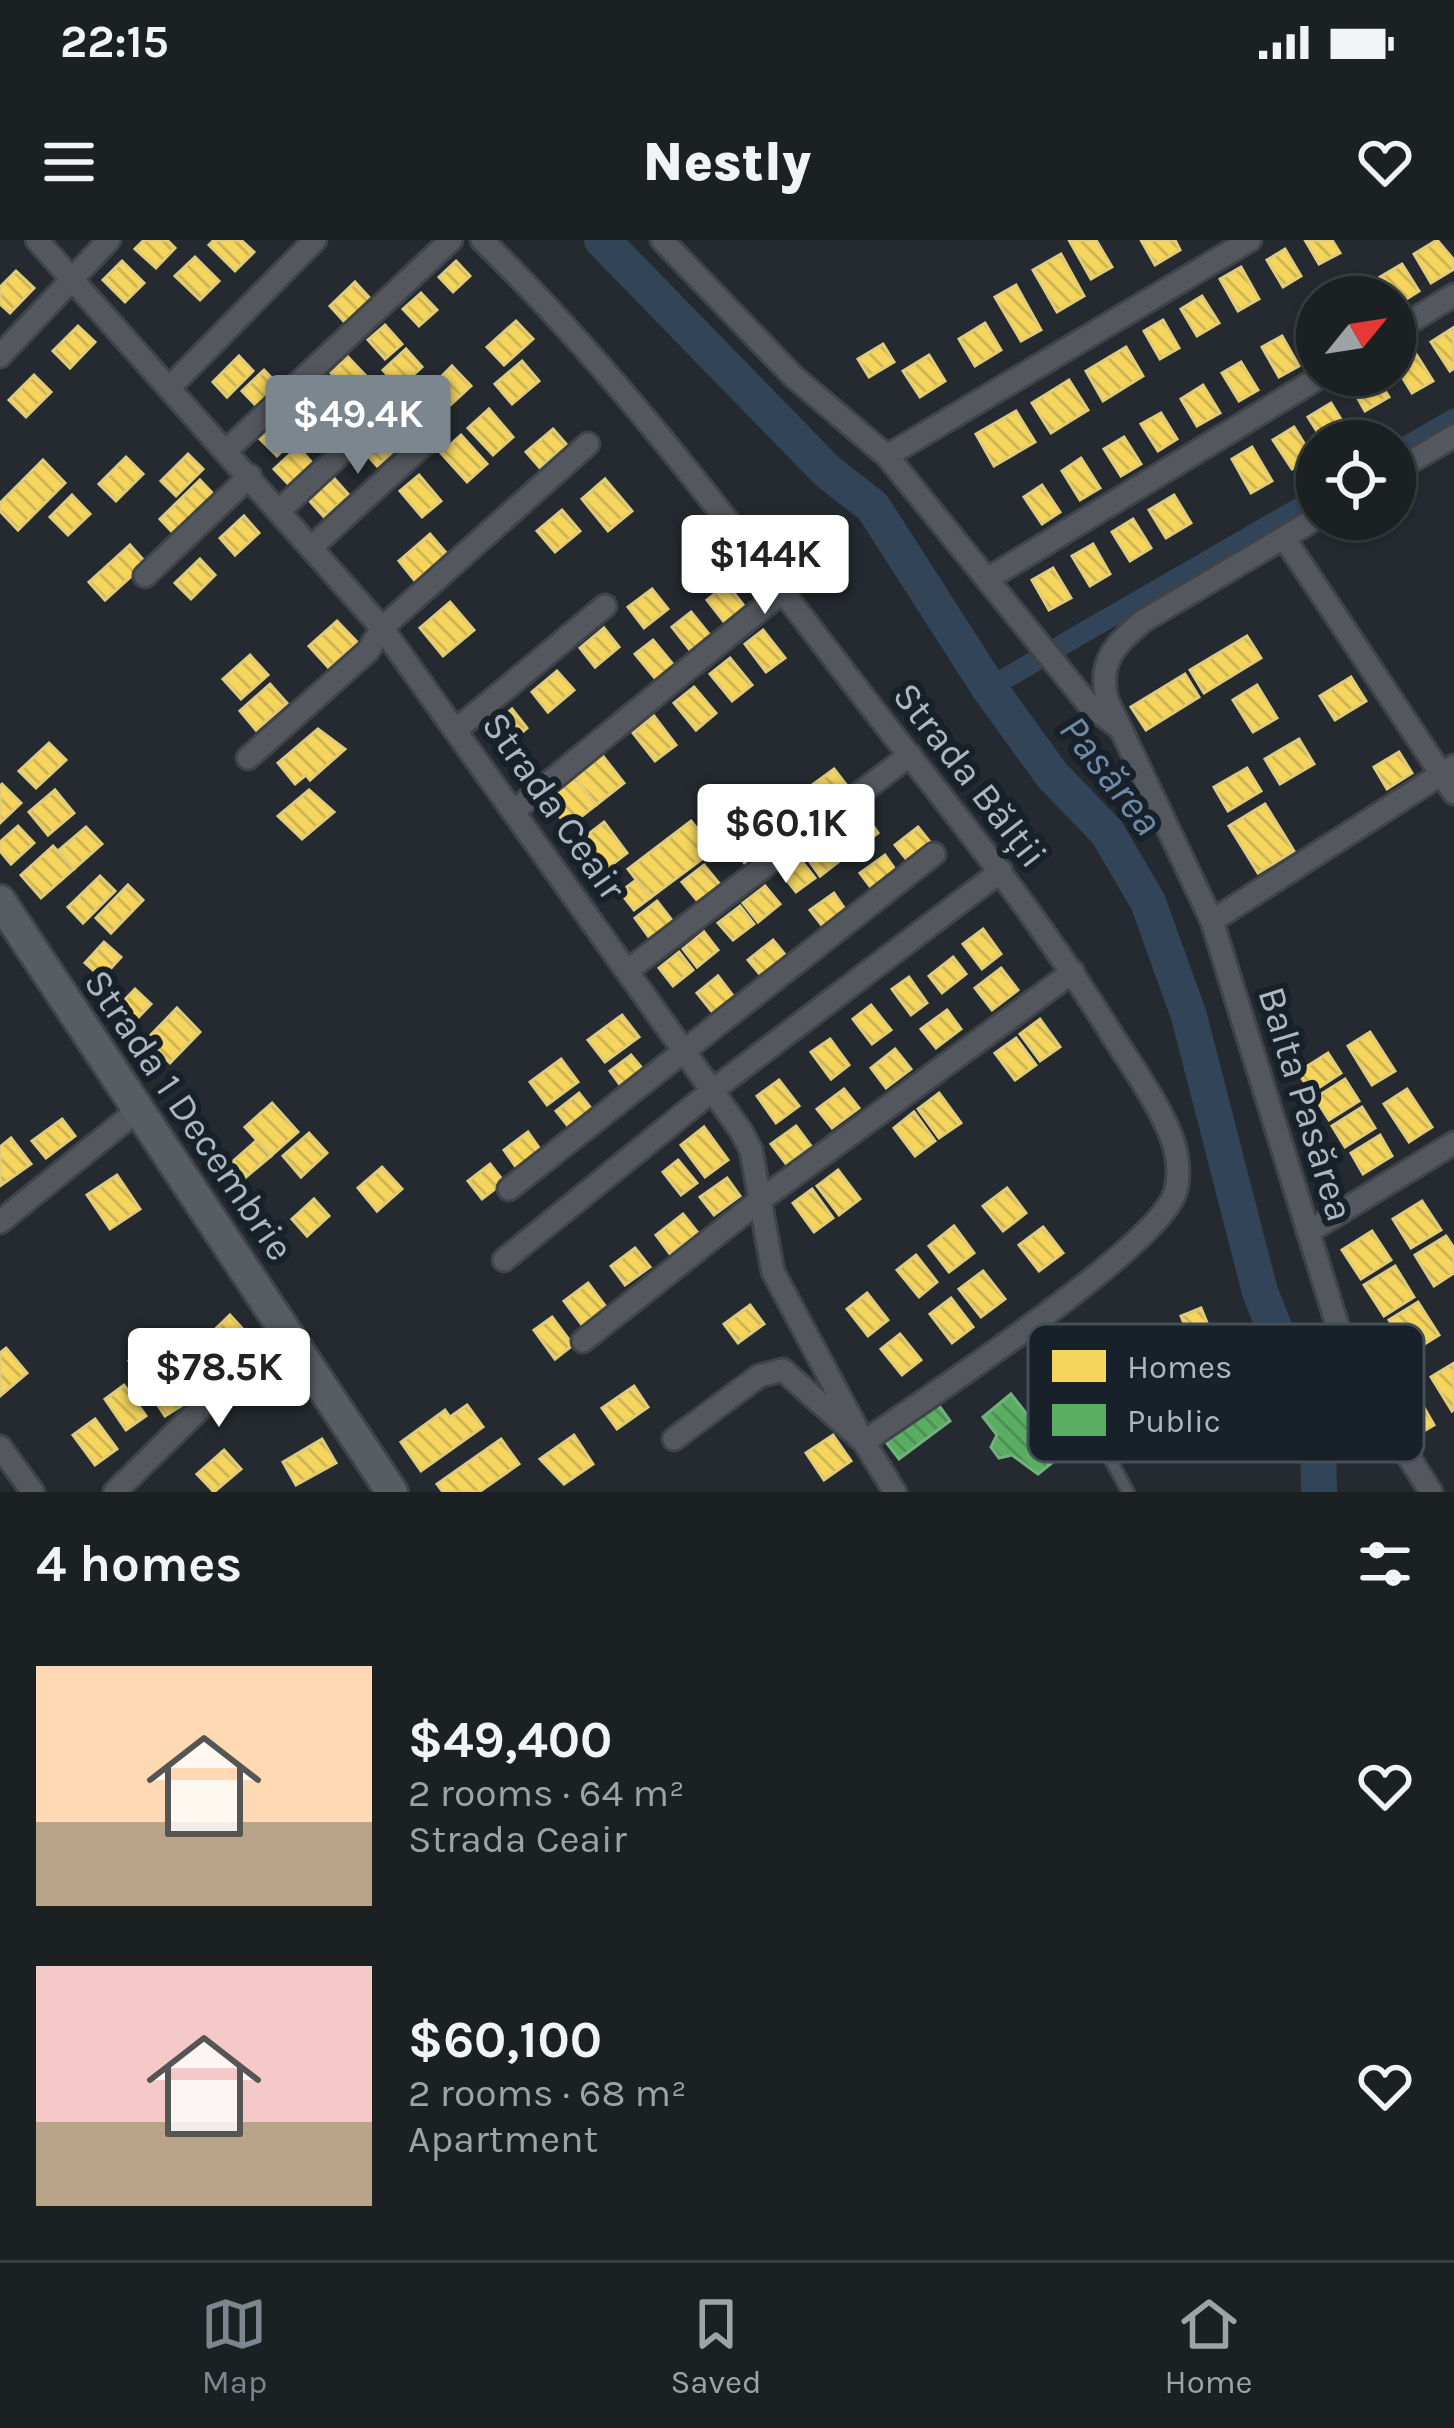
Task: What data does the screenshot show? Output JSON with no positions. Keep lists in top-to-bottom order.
{
  "streets": {
    "main road": ["Strada 1 Decembrie"],
    "street": ["Strada Bălții", "Strada Ceair", "Balta Pasărea"]
  },
  "water": ["Pasărea"],
  "legend": ["Homes", "Public"],
  "north": "top right",
  "page": {
    "status": "22:15",
    "header": "Nestly",
    "price": [
      "$49.4K",
      "$144K",
      "$60.1K",
      "$78.5K"
    ],
    "heading": "4 homes",
    "list": [
      {
        "name": "$49,400",
        "note": "2 rooms · 64 m² · Strada Ceair"
      },
      {
        "name": "$60,100",
        "note": "2 rooms · 68 m² · Apartment"
      }
    ],
    "tabs": ["Map", "Saved", "Home"]
  }
}
